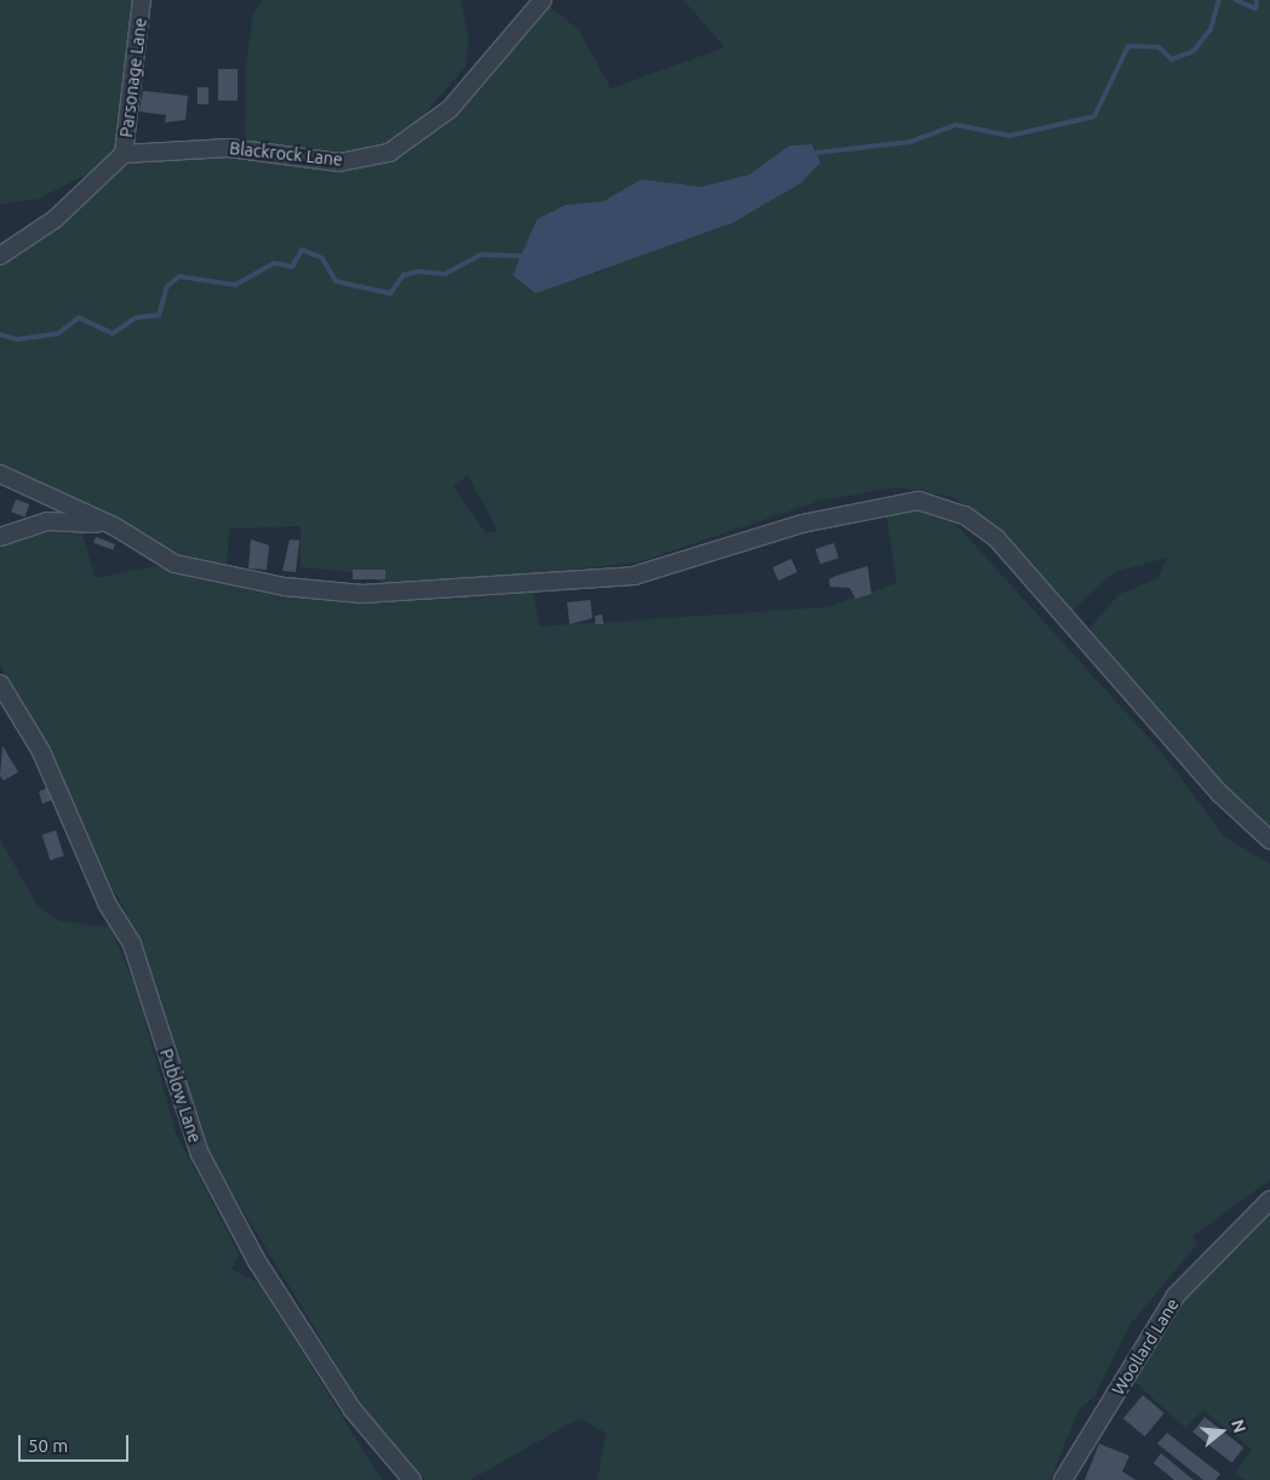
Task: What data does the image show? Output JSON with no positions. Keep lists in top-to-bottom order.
{
  "streets": {
    "street": [
      "Parsonage Lane",
      "Blackrock Lane",
      "Publow Lane",
      "Woollard Lane"
    ]
  },
  "crossings": [
    ["Parsonage Lane", "Blackrock Lane"]
  ],
  "scale_bar": "50 m",
  "north": "right"
}
